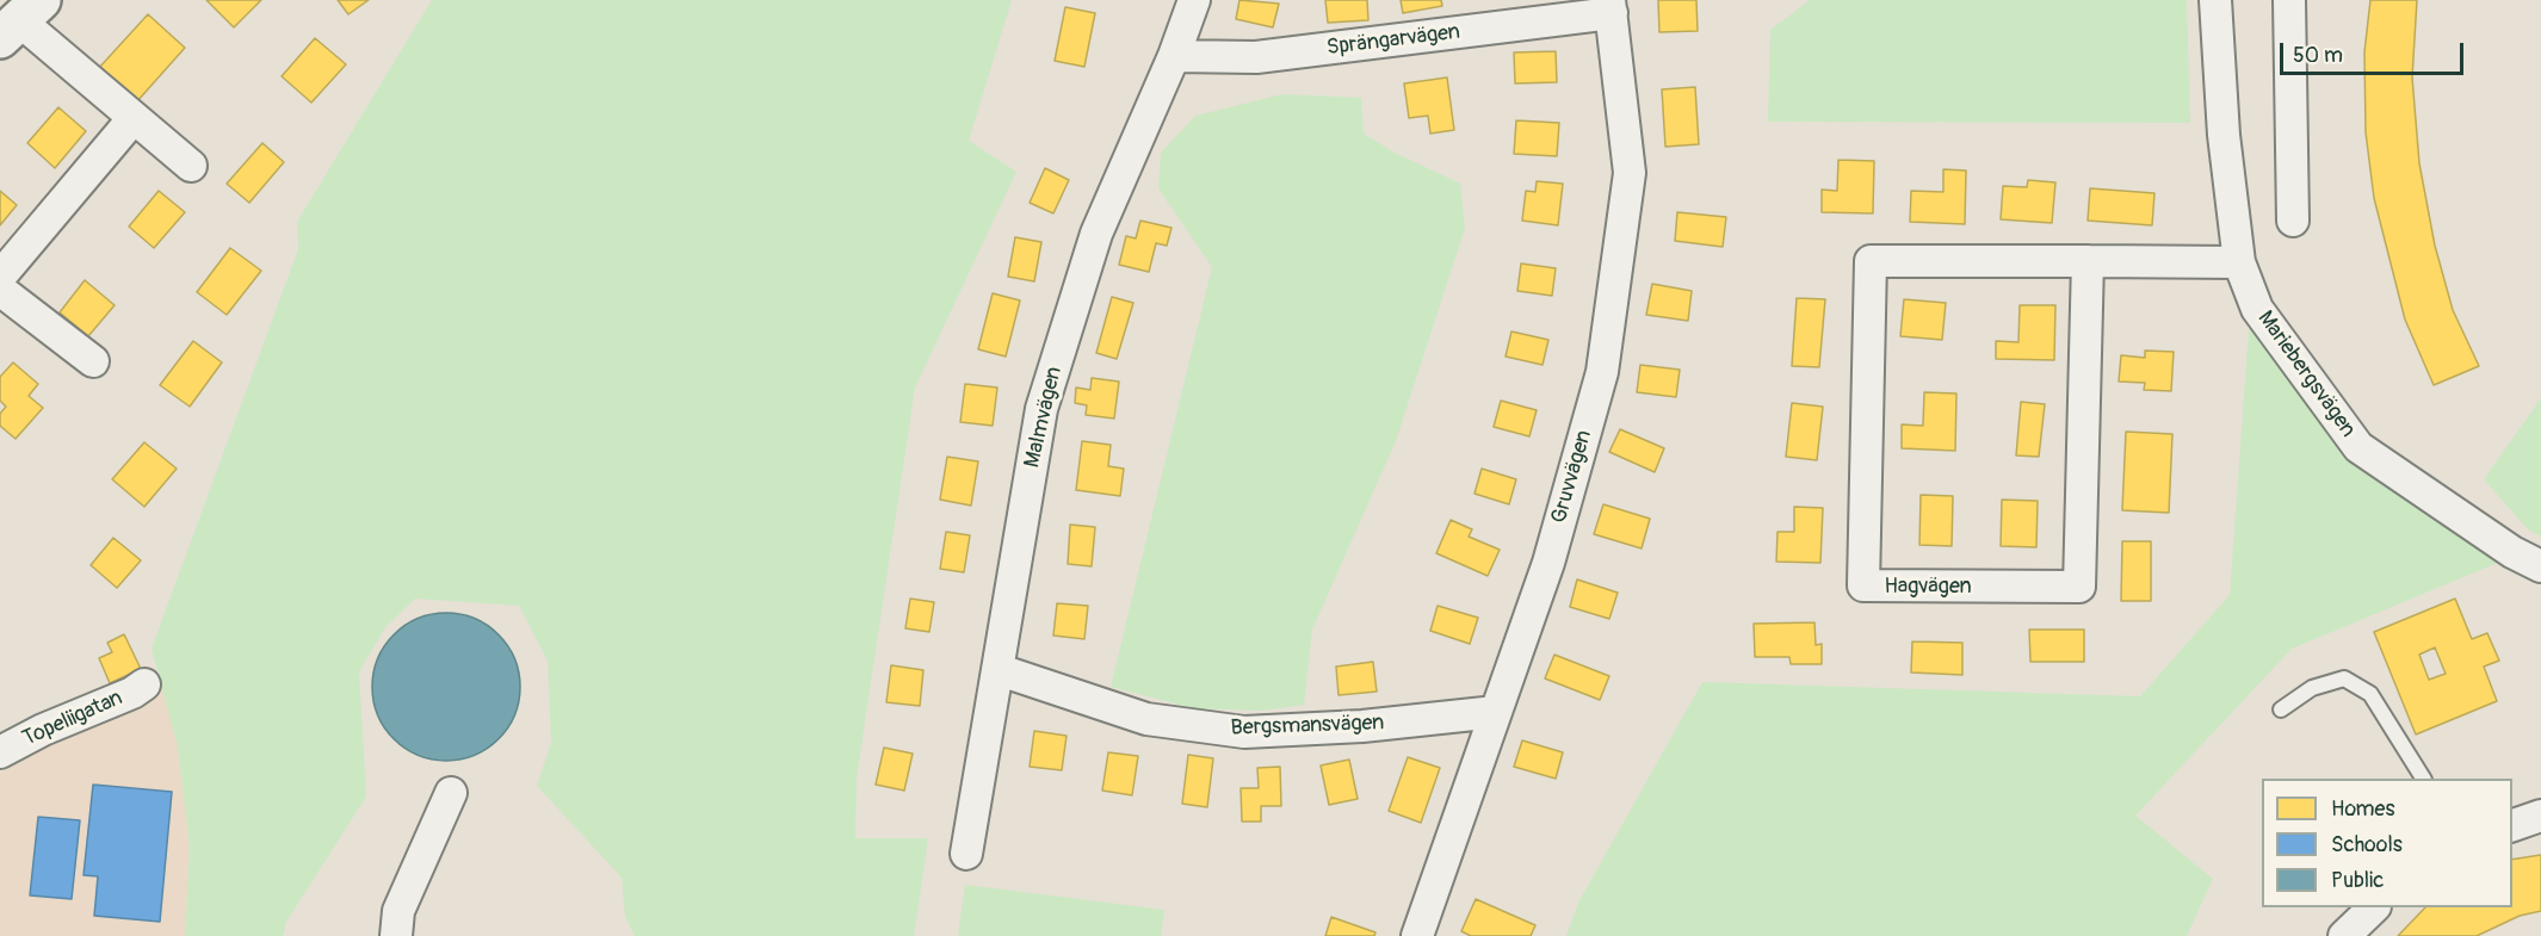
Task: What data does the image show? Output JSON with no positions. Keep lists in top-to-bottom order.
{
  "streets": {
    "street": [
      "Sprängarvägen",
      "Mariebergsvägen",
      "Malmvägen",
      "Gruvvägen",
      "Hagvägen",
      "Topeliigatan",
      "Bergsmansvägen"
    ]
  },
  "crossings": [
    ["Sprängarvägen", "Malmvägen"],
    ["Sprängarvägen", "Gruvvägen"],
    ["Mariebergsvägen", "Hagvägen"],
    ["Malmvägen", "Bergsmansvägen"],
    ["Gruvvägen", "Bergsmansvägen"]
  ],
  "legend": ["Homes", "Schools", "Public"],
  "scale_bar": "50 m"
}
